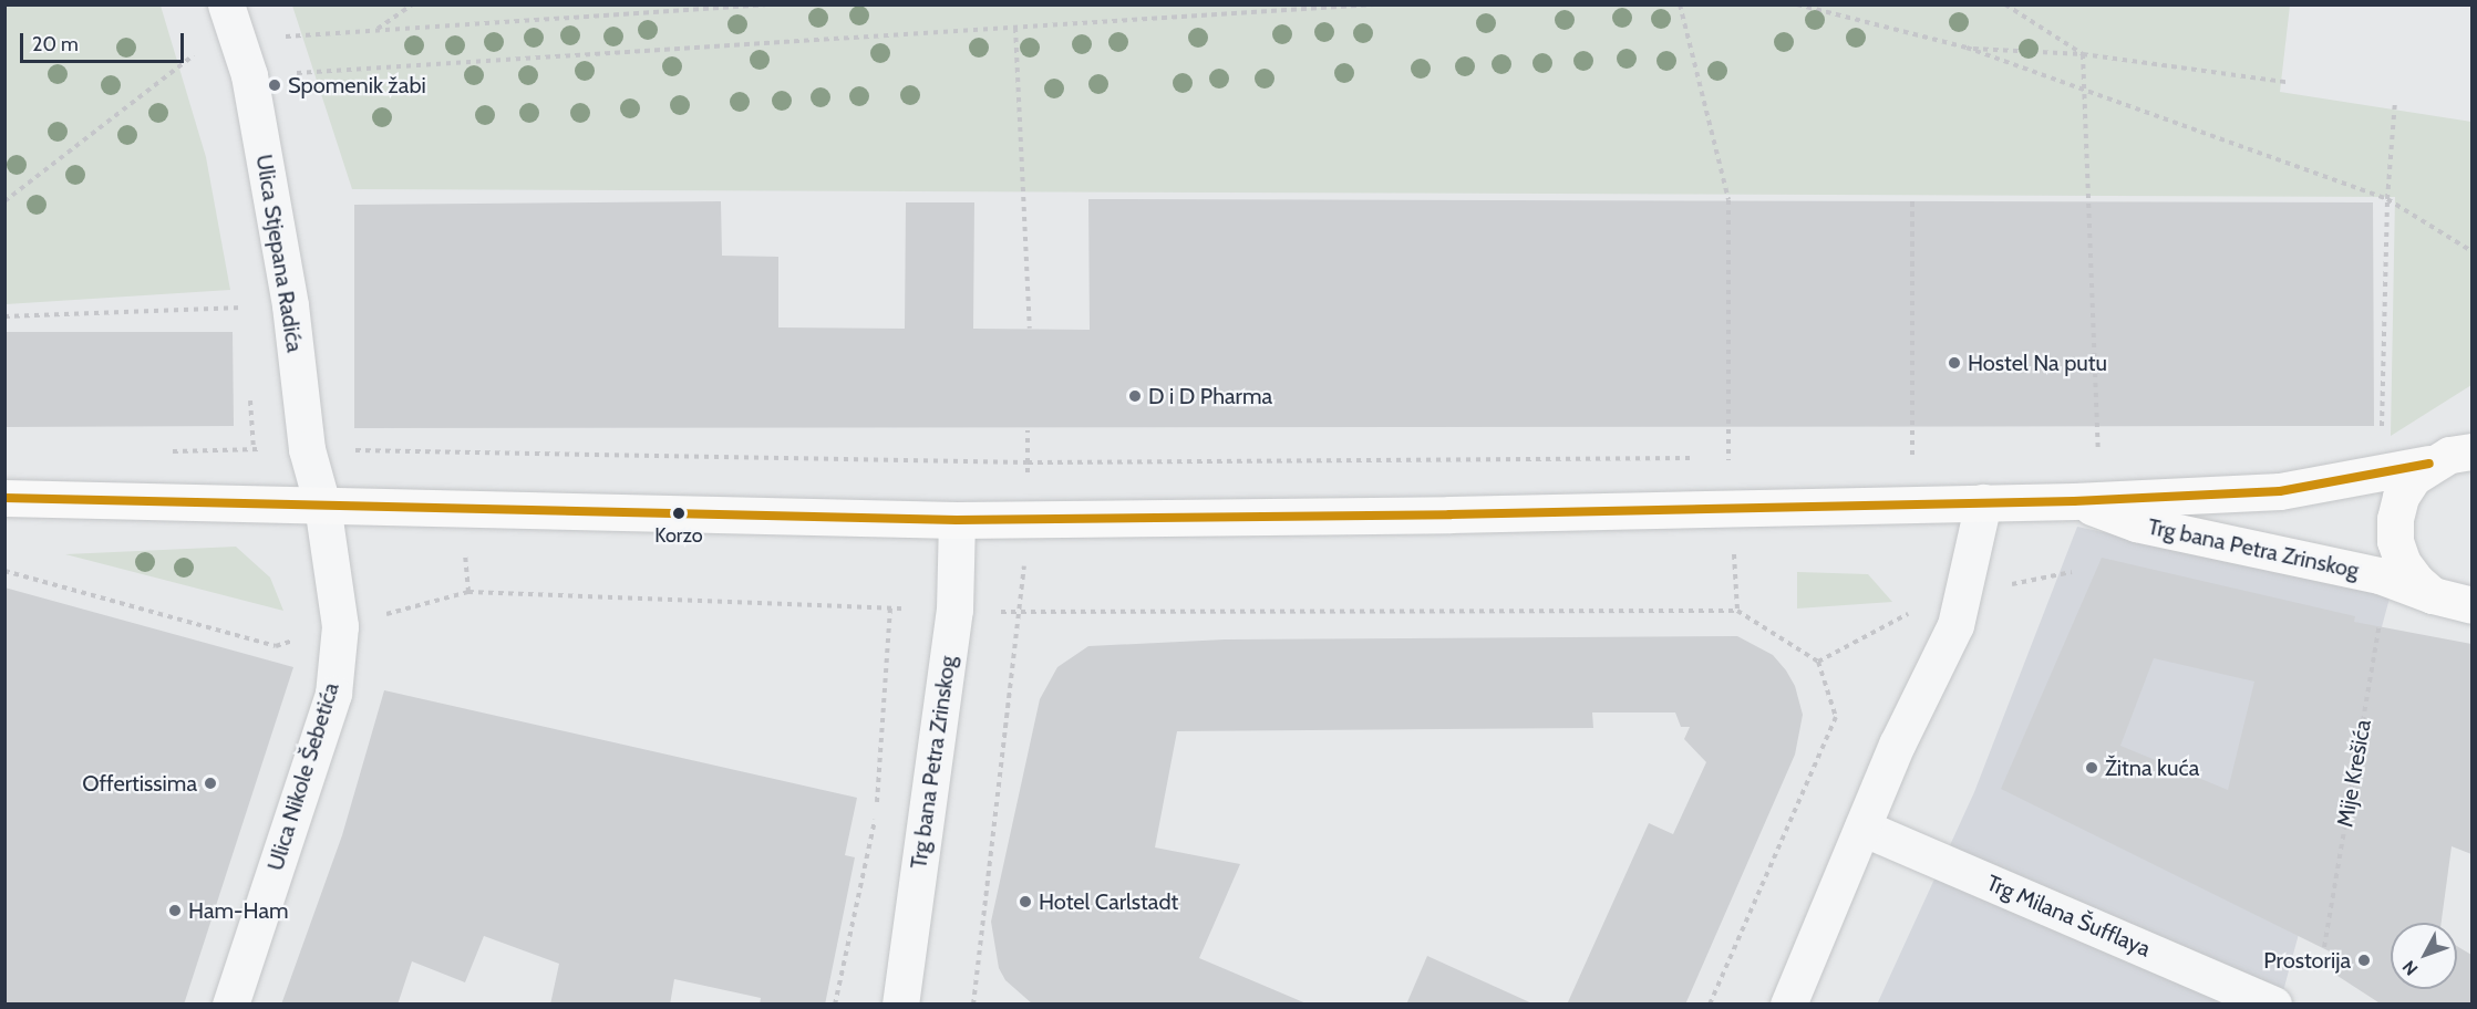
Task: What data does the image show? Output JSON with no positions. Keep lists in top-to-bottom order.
{
  "streets": {
    "main road": ["Trg bana Petra Zrinskog"],
    "street": ["Ulica Stjepana Radića", "Ulica Nikole Šebetića", "Trg Milana Šufflaya"],
    "path": ["Mije Krešića"]
  },
  "crossings": [
    ["Ulica Stjepana Radića", "Trg bana Petra Zrinskog"],
    ["Ulica Stjepana Radića", "Ulica Nikole Šebetića"],
    ["Trg bana Petra Zrinskog", "Ulica Nikole Šebetića"]
  ],
  "places": [
    "Spomenik žabi",
    "Hostel Na putu",
    "D i D Pharma",
    "Korzo",
    "Žitna kuća",
    "Offertissima",
    "Hotel Carlstadt",
    "Ham-Ham",
    "Prostorija"
  ],
  "scale_bar": "20 m",
  "north": "bottom left"
}
